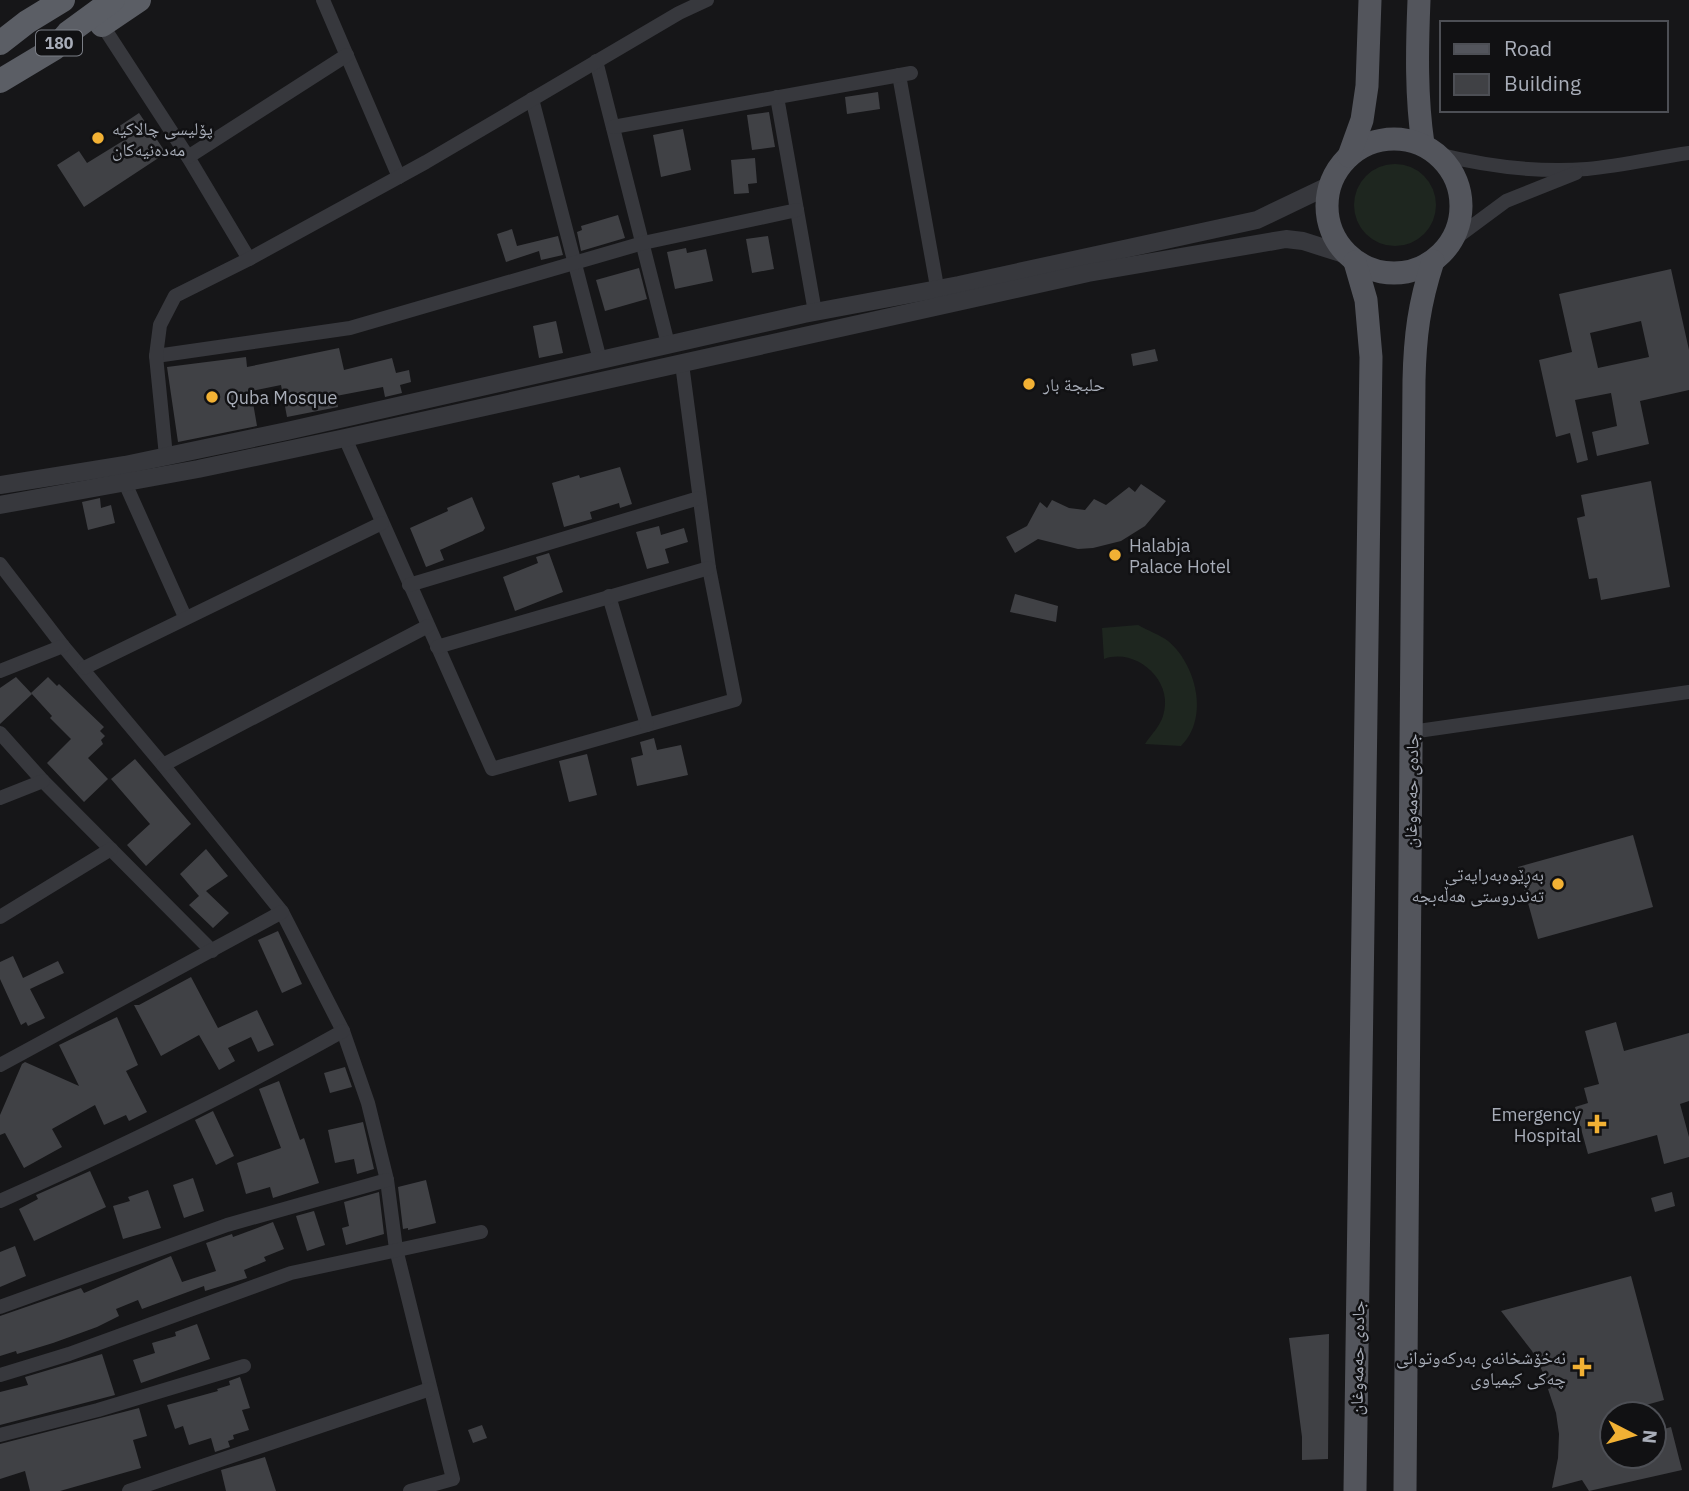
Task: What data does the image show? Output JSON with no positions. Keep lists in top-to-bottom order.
{
  "streets": {
    "highway": ["180"],
    "main road": ["جادەی حەمەوغان"]
  },
  "places": {
    "other": [
      "پۆلیسی چالاکیە مەدەنیەکان",
      "حلبجة بار",
      "Quba Mosque",
      "Halabja Palace Hotel",
      "بەڕێوەبەرایەتی تەندروستی هەڵەبجە"
    ],
    "health": ["Emergency Hospital", "نەخۆشخانەی بەرکەوتوانی چەکی کیمیاوی"]
  },
  "legend": ["Road", "Building"],
  "north": "right"
}
